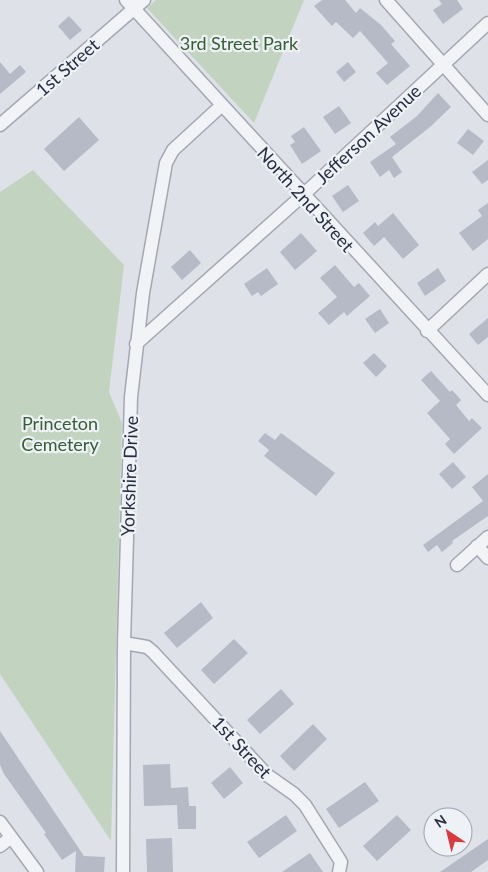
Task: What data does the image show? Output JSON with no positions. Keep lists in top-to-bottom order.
{
  "streets": {
    "street": [
      "1st Street",
      "Jefferson Avenue",
      "North 2nd Street",
      "Yorkshire Drive"
    ]
  },
  "crossings": [
    ["1st Street", "North 2nd Street"],
    ["1st Street", "Yorkshire Drive"],
    ["Jefferson Avenue", "North 2nd Street"],
    ["Jefferson Avenue", "Yorkshire Drive"],
    ["North 2nd Street", "Yorkshire Drive"]
  ],
  "parks": ["3rd Street Park", "Princeton Cemetery"],
  "north": "top left"
}
